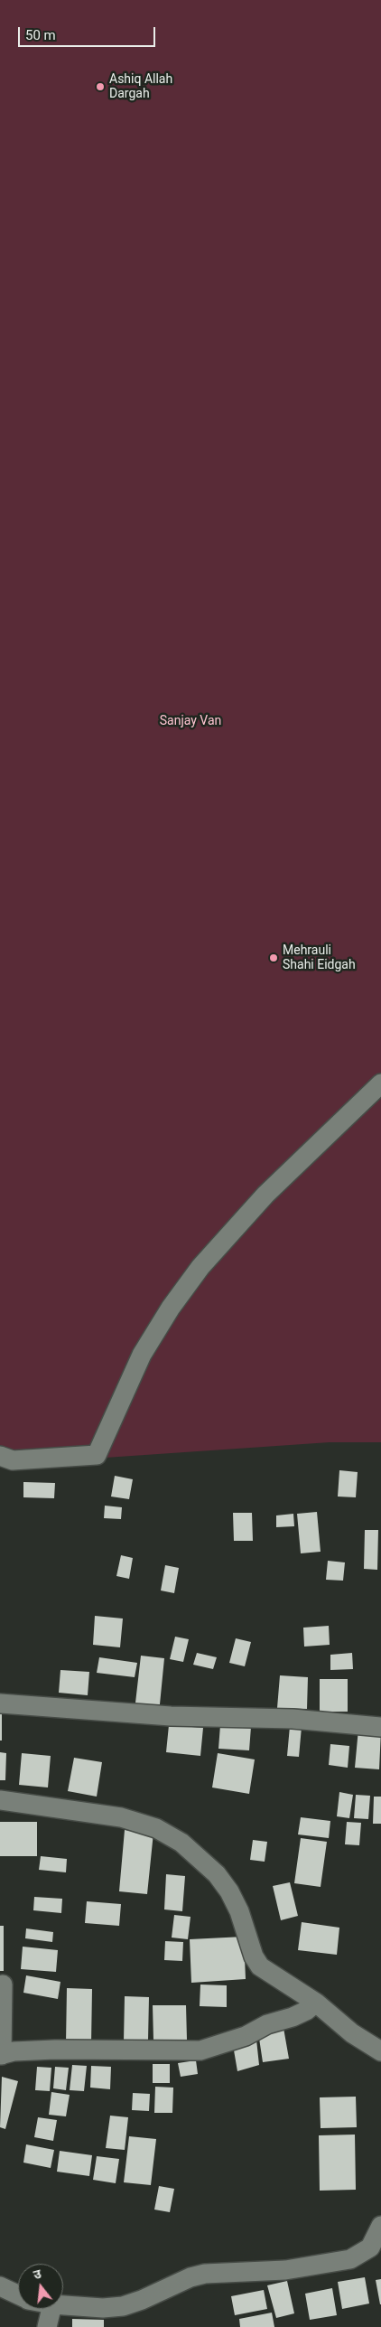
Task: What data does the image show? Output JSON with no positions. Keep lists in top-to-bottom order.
{
  "parks": ["Sanjay Van"],
  "places": ["Ashiq Allah Dargah", "Mehrauli Shahi Eidgah"],
  "scale_bar": "50 m",
  "north": "top"
}
